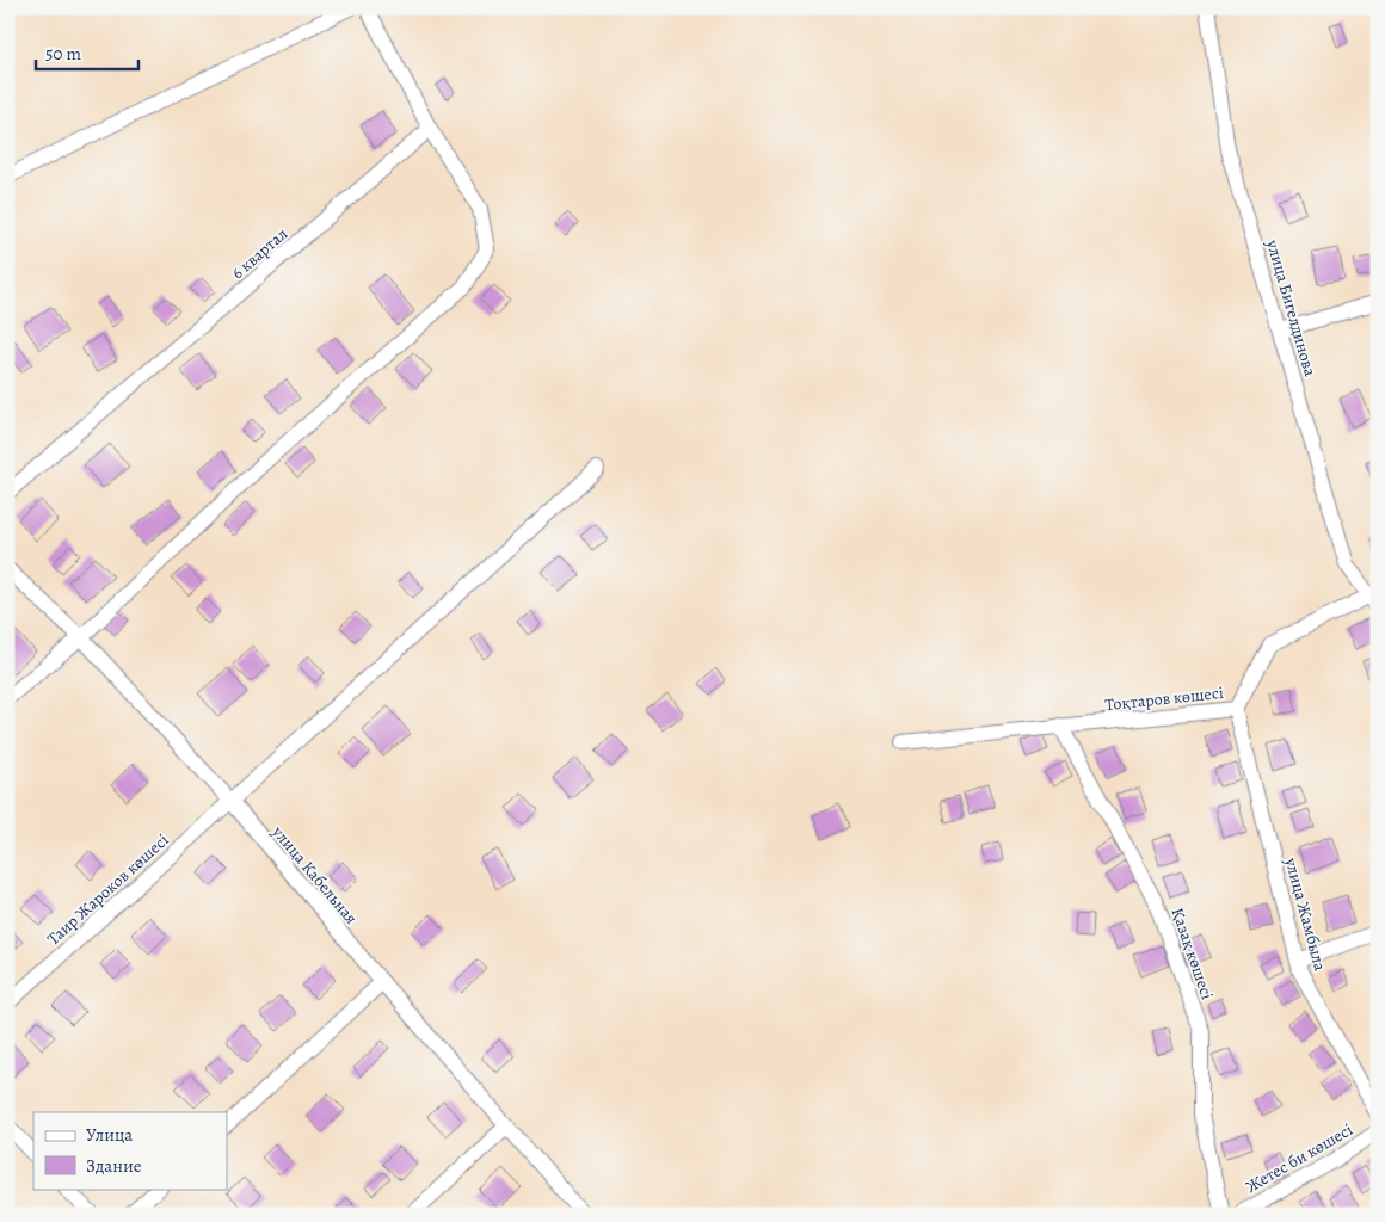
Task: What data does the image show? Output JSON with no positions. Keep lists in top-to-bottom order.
{
  "streets": {
    "street": [
      "6 квартал",
      "улица Бигелдинова",
      "Тоқтаров көшесі",
      "улица Кабельная",
      "Таир Жароков көшесі",
      "улица Жамбыла",
      "Қазақ көшесі",
      "Жетес би көшесі"
    ]
  },
  "crossings": [
    ["улица Бигелдинова", "Тоқтаров көшесі"],
    ["Тоқтаров көшесі", "улица Жамбыла"],
    ["Тоқтаров көшесі", "Қазақ көшесі"],
    ["улица Кабельная", "Таир Жароков көшесі"]
  ],
  "legend": ["Улица", "Здание"],
  "scale_bar": "50 m"
}
